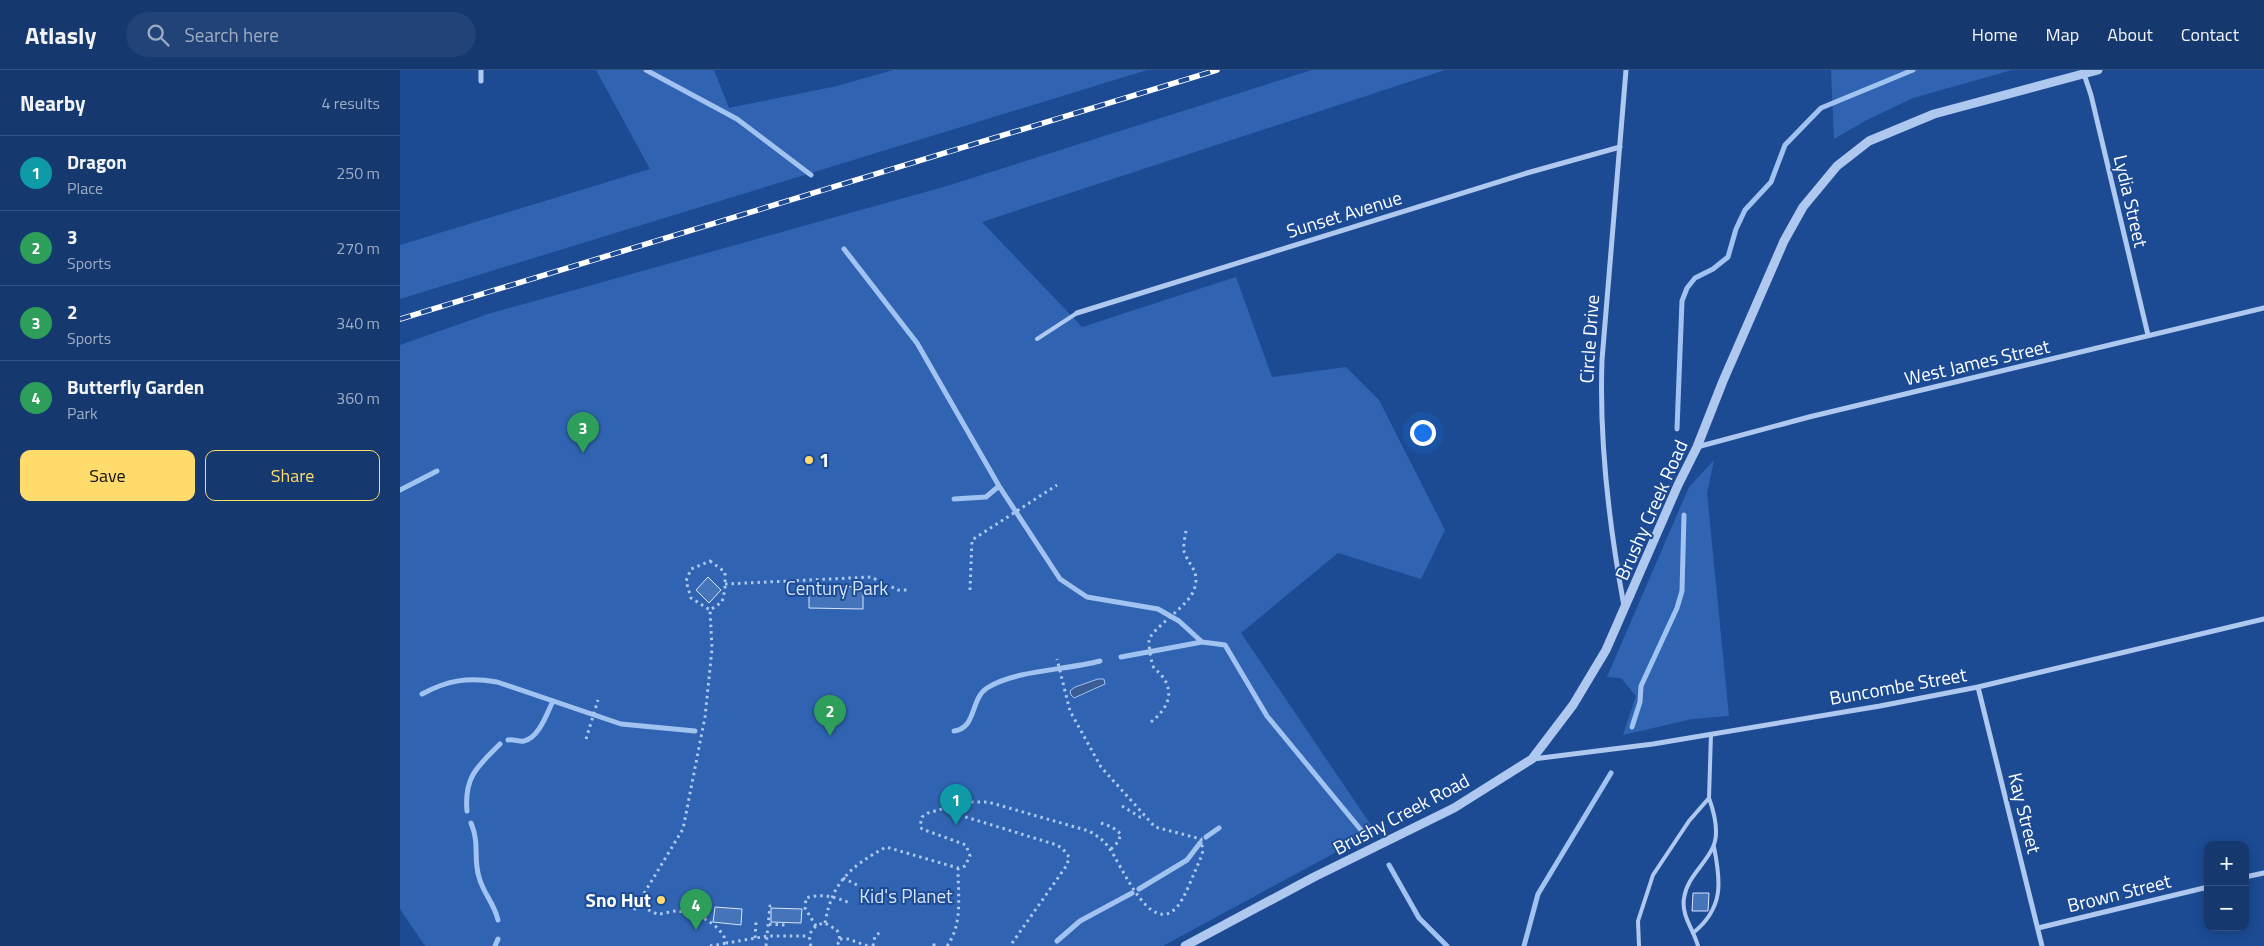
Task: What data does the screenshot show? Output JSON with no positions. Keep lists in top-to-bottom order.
{
  "streets": {
    "street": [
      "Lydia Street",
      "Sunset Avenue",
      "Circle Drive",
      "West James Street",
      "Brushy Creek Road",
      "Buncombe Street",
      "Kay Street",
      "Brown Street"
    ]
  },
  "crossings": [
    ["Lydia Street", "West James Street"],
    ["Lydia Street", "Brushy Creek Road"],
    ["Sunset Avenue", "Circle Drive"],
    ["Circle Drive", "Brushy Creek Road"],
    ["West James Street", "Brushy Creek Road"],
    ["Brushy Creek Road", "Buncombe Street"],
    ["Buncombe Street", "Kay Street"],
    ["Kay Street", "Brown Street"]
  ],
  "parks": ["Century Park", "Kid's Planet"],
  "places": ["1", "Sno Hut"],
  "page": {
    "header": "Atlasly",
    "search": "Search here",
    "nav": [
      "Home",
      "Map",
      "About",
      "Contact"
    ],
    "heading": ["Nearby", "4 results"],
    "list": [
      {
        "mark": "1",
        "name": "Dragon",
        "note": "Place",
        "value": "250 m"
      },
      {
        "mark": "2",
        "name": "3",
        "note": "Sports",
        "value": "270 m"
      },
      {
        "mark": "3",
        "name": "2",
        "note": "Sports",
        "value": "340 m"
      },
      {
        "mark": "4",
        "name": "Butterfly Garden",
        "note": "Park",
        "value": "360 m"
      }
    ],
    "pins": [
      "3",
      "2",
      "1",
      "4"
    ],
    "buttons": ["Save", "Share"],
    "map_buttons": ["+", "−"]
  }
}
